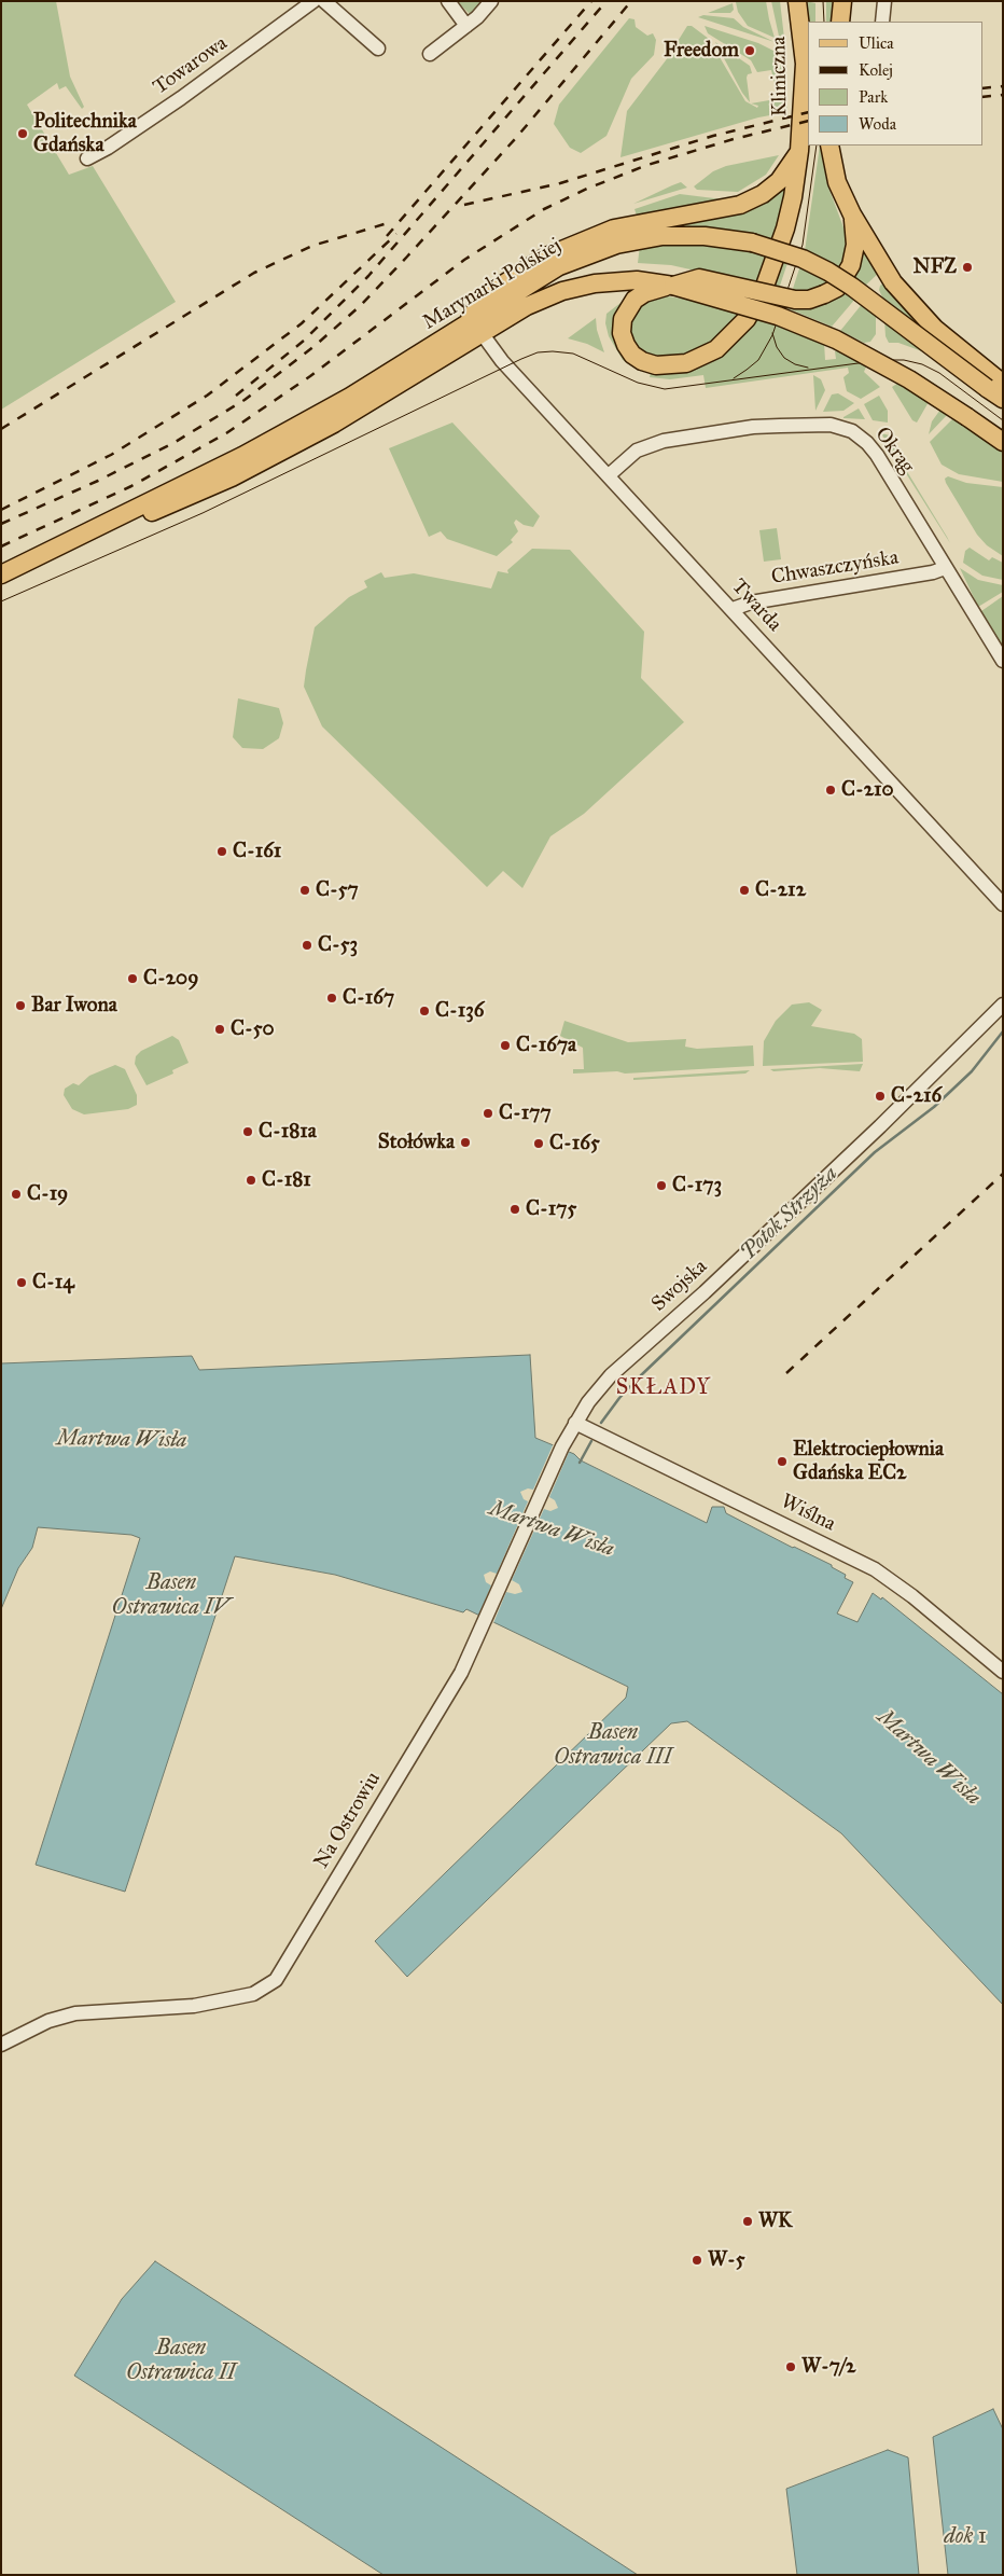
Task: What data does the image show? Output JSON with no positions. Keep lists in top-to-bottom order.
{
  "streets": {
    "main road": ["Kliniczna", "Marynarki Polskiej"],
    "street": [
      "Towarowa",
      "Okrąg",
      "Chwaszczyńska",
      "Twarda",
      "Swojska",
      "Wiślna",
      "Na Ostrowiu"
    ]
  },
  "crossings": [
    ["Kliniczna", "Marynarki Polskiej"],
    ["Marynarki Polskiej", "Twarda"],
    ["Okrąg", "Chwaszczyńska"],
    ["Okrąg", "Twarda"],
    ["Chwaszczyńska", "Twarda"],
    ["Swojska", "Wiślna"],
    ["Swojska", "Na Ostrowiu"],
    ["Wiślna", "Na Ostrowiu"]
  ],
  "districts": ["SKŁADY"],
  "water": [
    "Potok Strzyża",
    "Martwa Wisła",
    "Basen Ostrawica IV",
    "Basen Ostrawica III",
    "Basen Ostrawica II",
    "dok 1"
  ],
  "places": [
    "Freedom",
    "Politechnika Gdańska",
    "NFZ",
    "C-210",
    "C-161",
    "C-57",
    "C-212",
    "C-53",
    "C-209",
    "C-167",
    "Bar Iwona",
    "C-136",
    "C-50",
    "C-167a",
    "C-216",
    "C-177",
    "C-181a",
    "Stołówka",
    "C-165",
    "C-181",
    "C-173",
    "C-19",
    "C-175",
    "C-14",
    "Elektrociepłownia Gdańska EC2",
    "WK",
    "W-5",
    "W-7/2"
  ],
  "legend": [
    "Ulica",
    "Kolej",
    "Park",
    "Woda"
  ]
}
